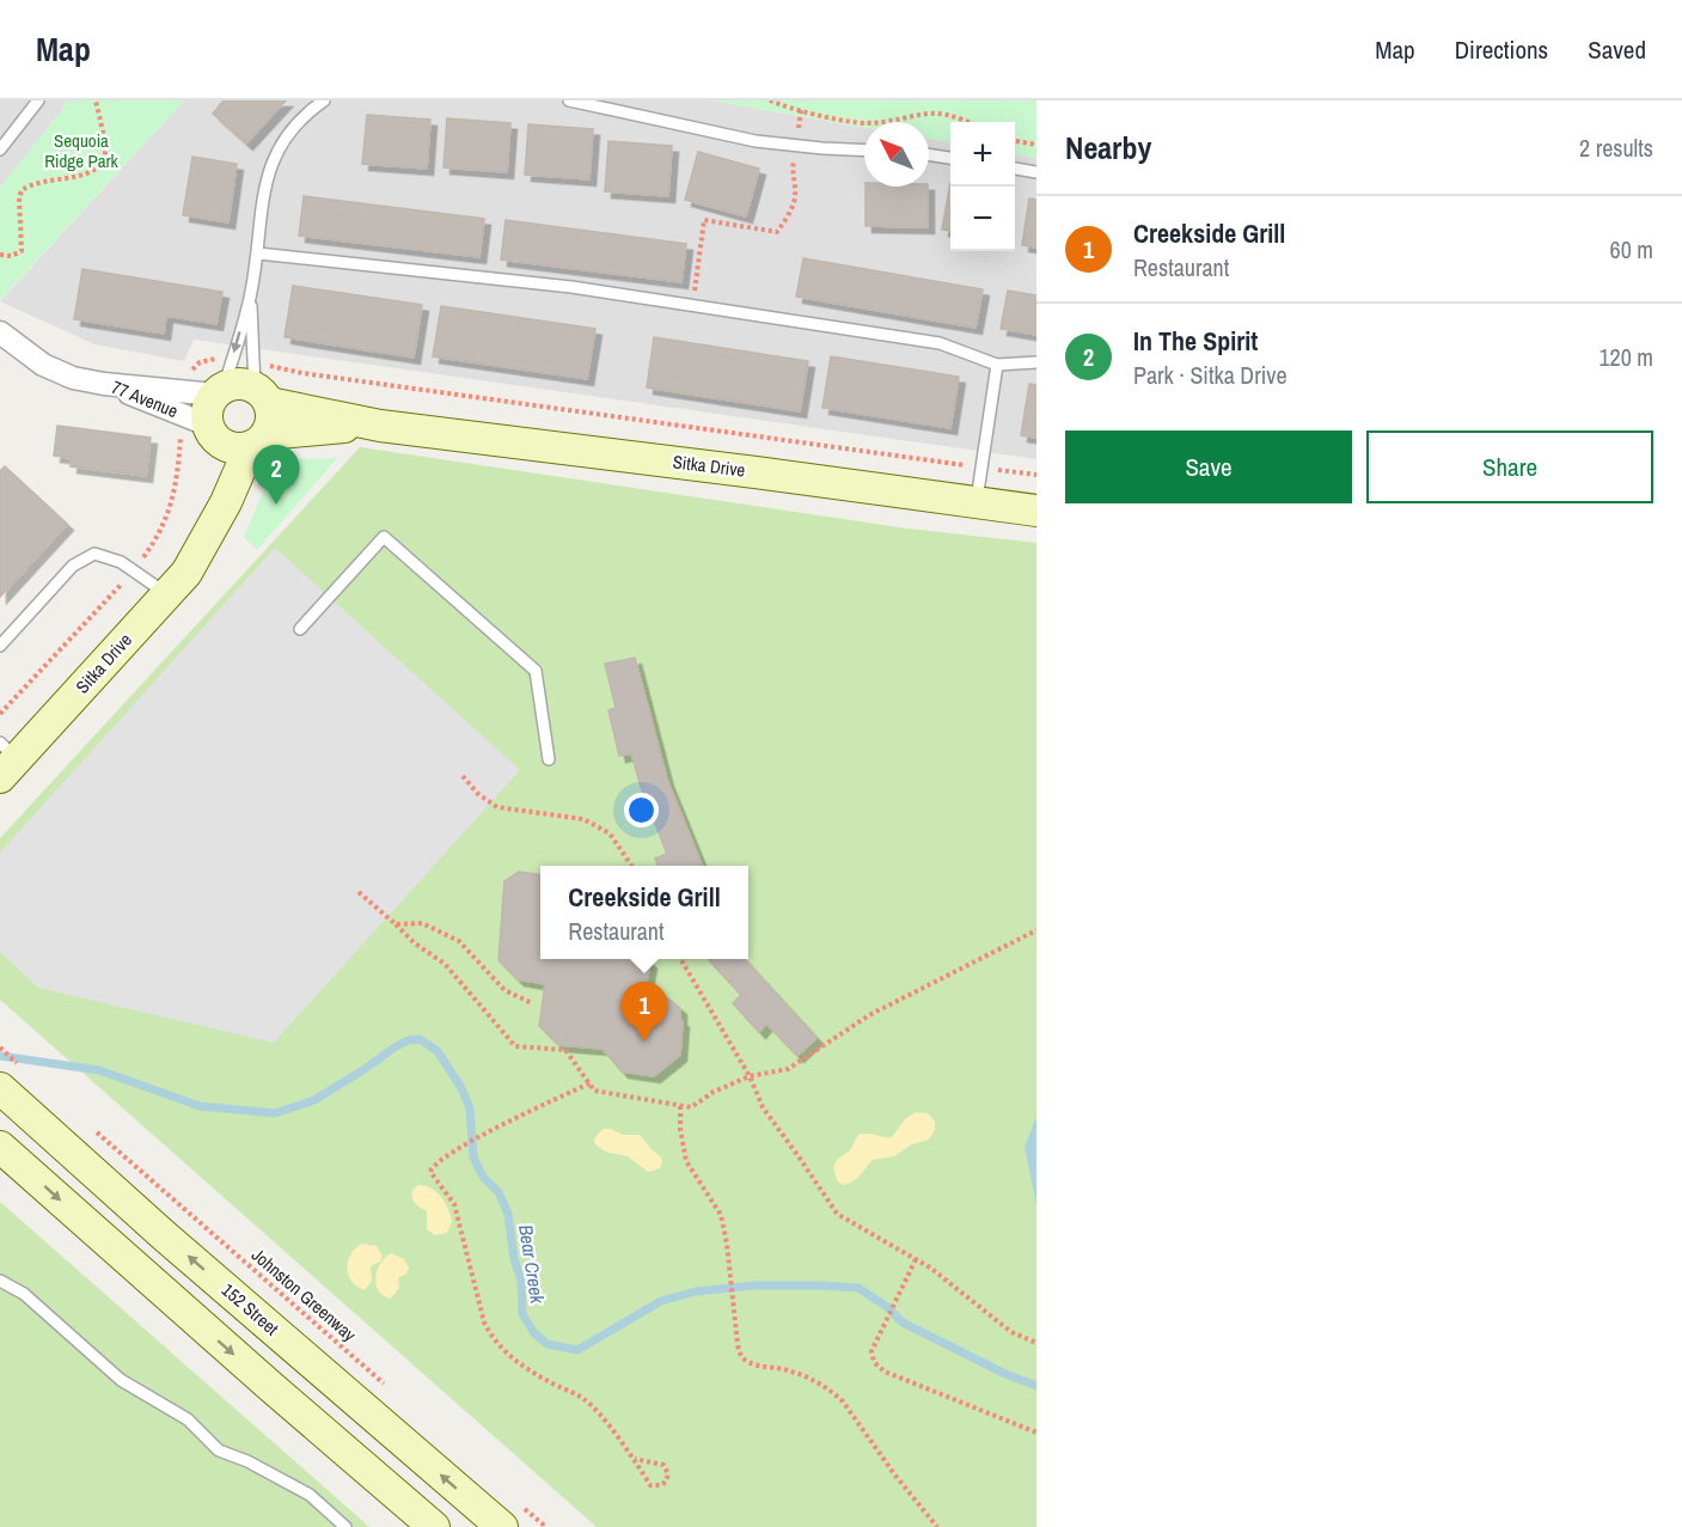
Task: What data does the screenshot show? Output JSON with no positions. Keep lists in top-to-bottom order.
{
  "streets": {
    "street": ["77 Avenue", "Sitka Drive", "152 Street"],
    "path": ["Johnston Greenway"]
  },
  "crossings": [
    ["77 Avenue", "Sitka Drive"]
  ],
  "water": ["Bear Creek"],
  "parks": ["Sequoia Ridge Park"],
  "north": "top left",
  "page": {
    "header": "Map",
    "nav": ["Map", "Directions", "Saved"],
    "heading": ["Nearby", "2 results"],
    "map_buttons": ["+", "−"],
    "list": [
      {
        "mark": "1",
        "name": "Creekside Grill",
        "note": "Restaurant",
        "value": "60 m"
      },
      {
        "mark": "2",
        "name": "In The Spirit",
        "note": "Park · Sitka Drive",
        "value": "120 m"
      }
    ],
    "buttons": ["Save", "Share"],
    "pins": ["2", "1"],
    "popup": ["Creekside Grill", "Restaurant"]
  }
}
